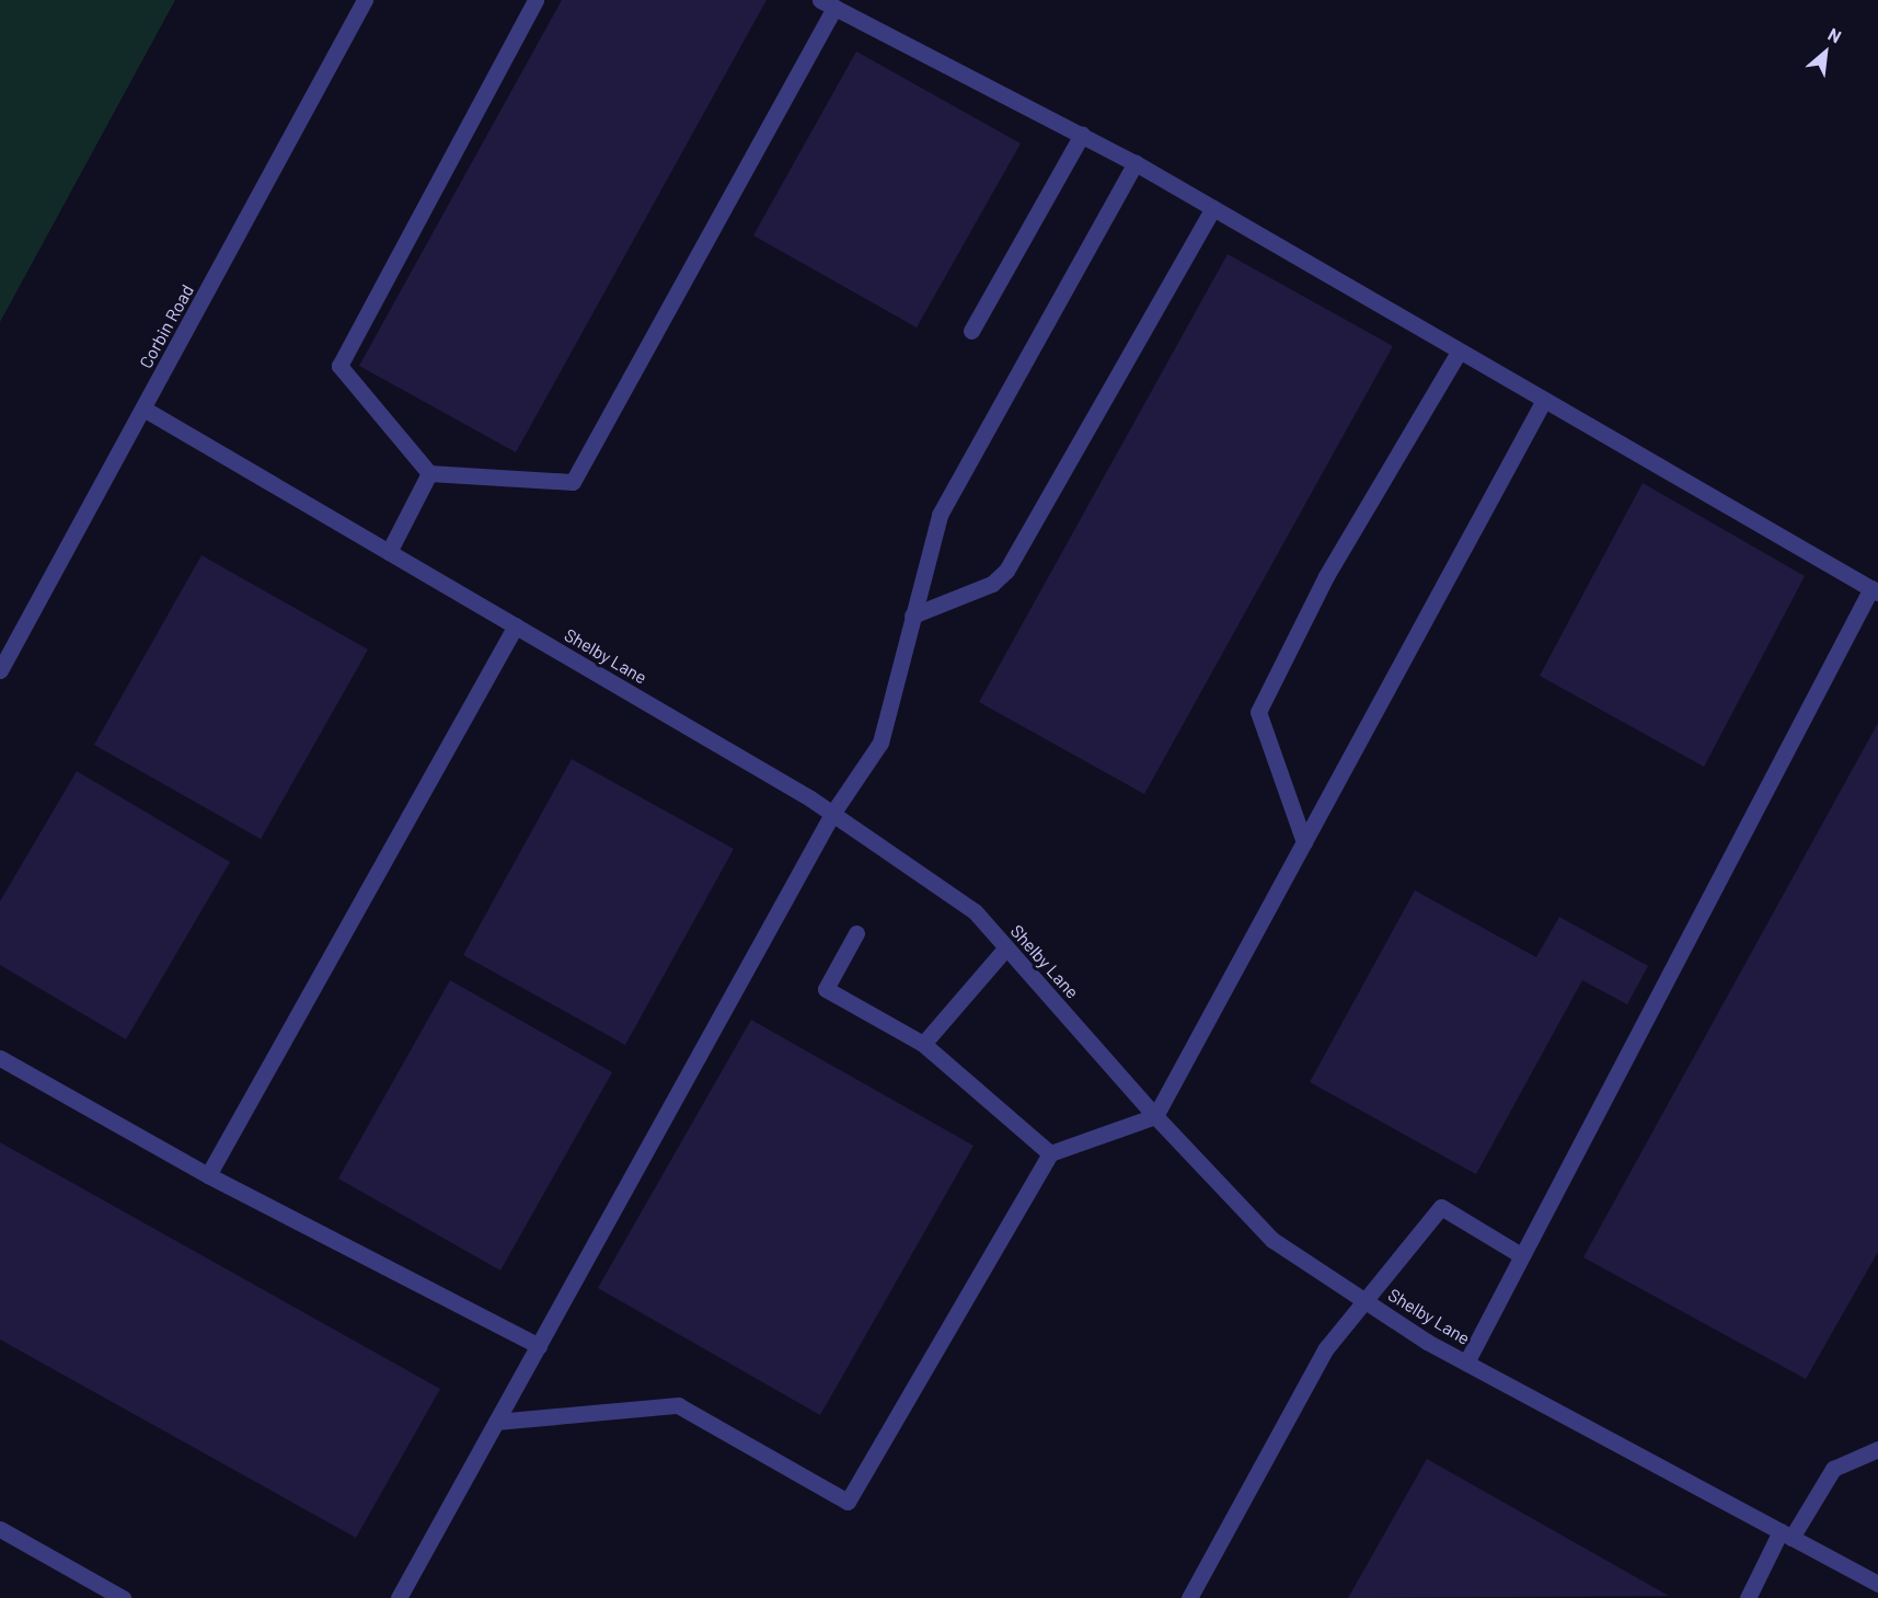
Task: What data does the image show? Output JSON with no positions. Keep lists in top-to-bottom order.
{
  "streets": {
    "street": ["Corbin Road", "Shelby Lane"]
  },
  "crossings": [
    ["Corbin Road", "Shelby Lane"]
  ],
  "north": "top right"
}
